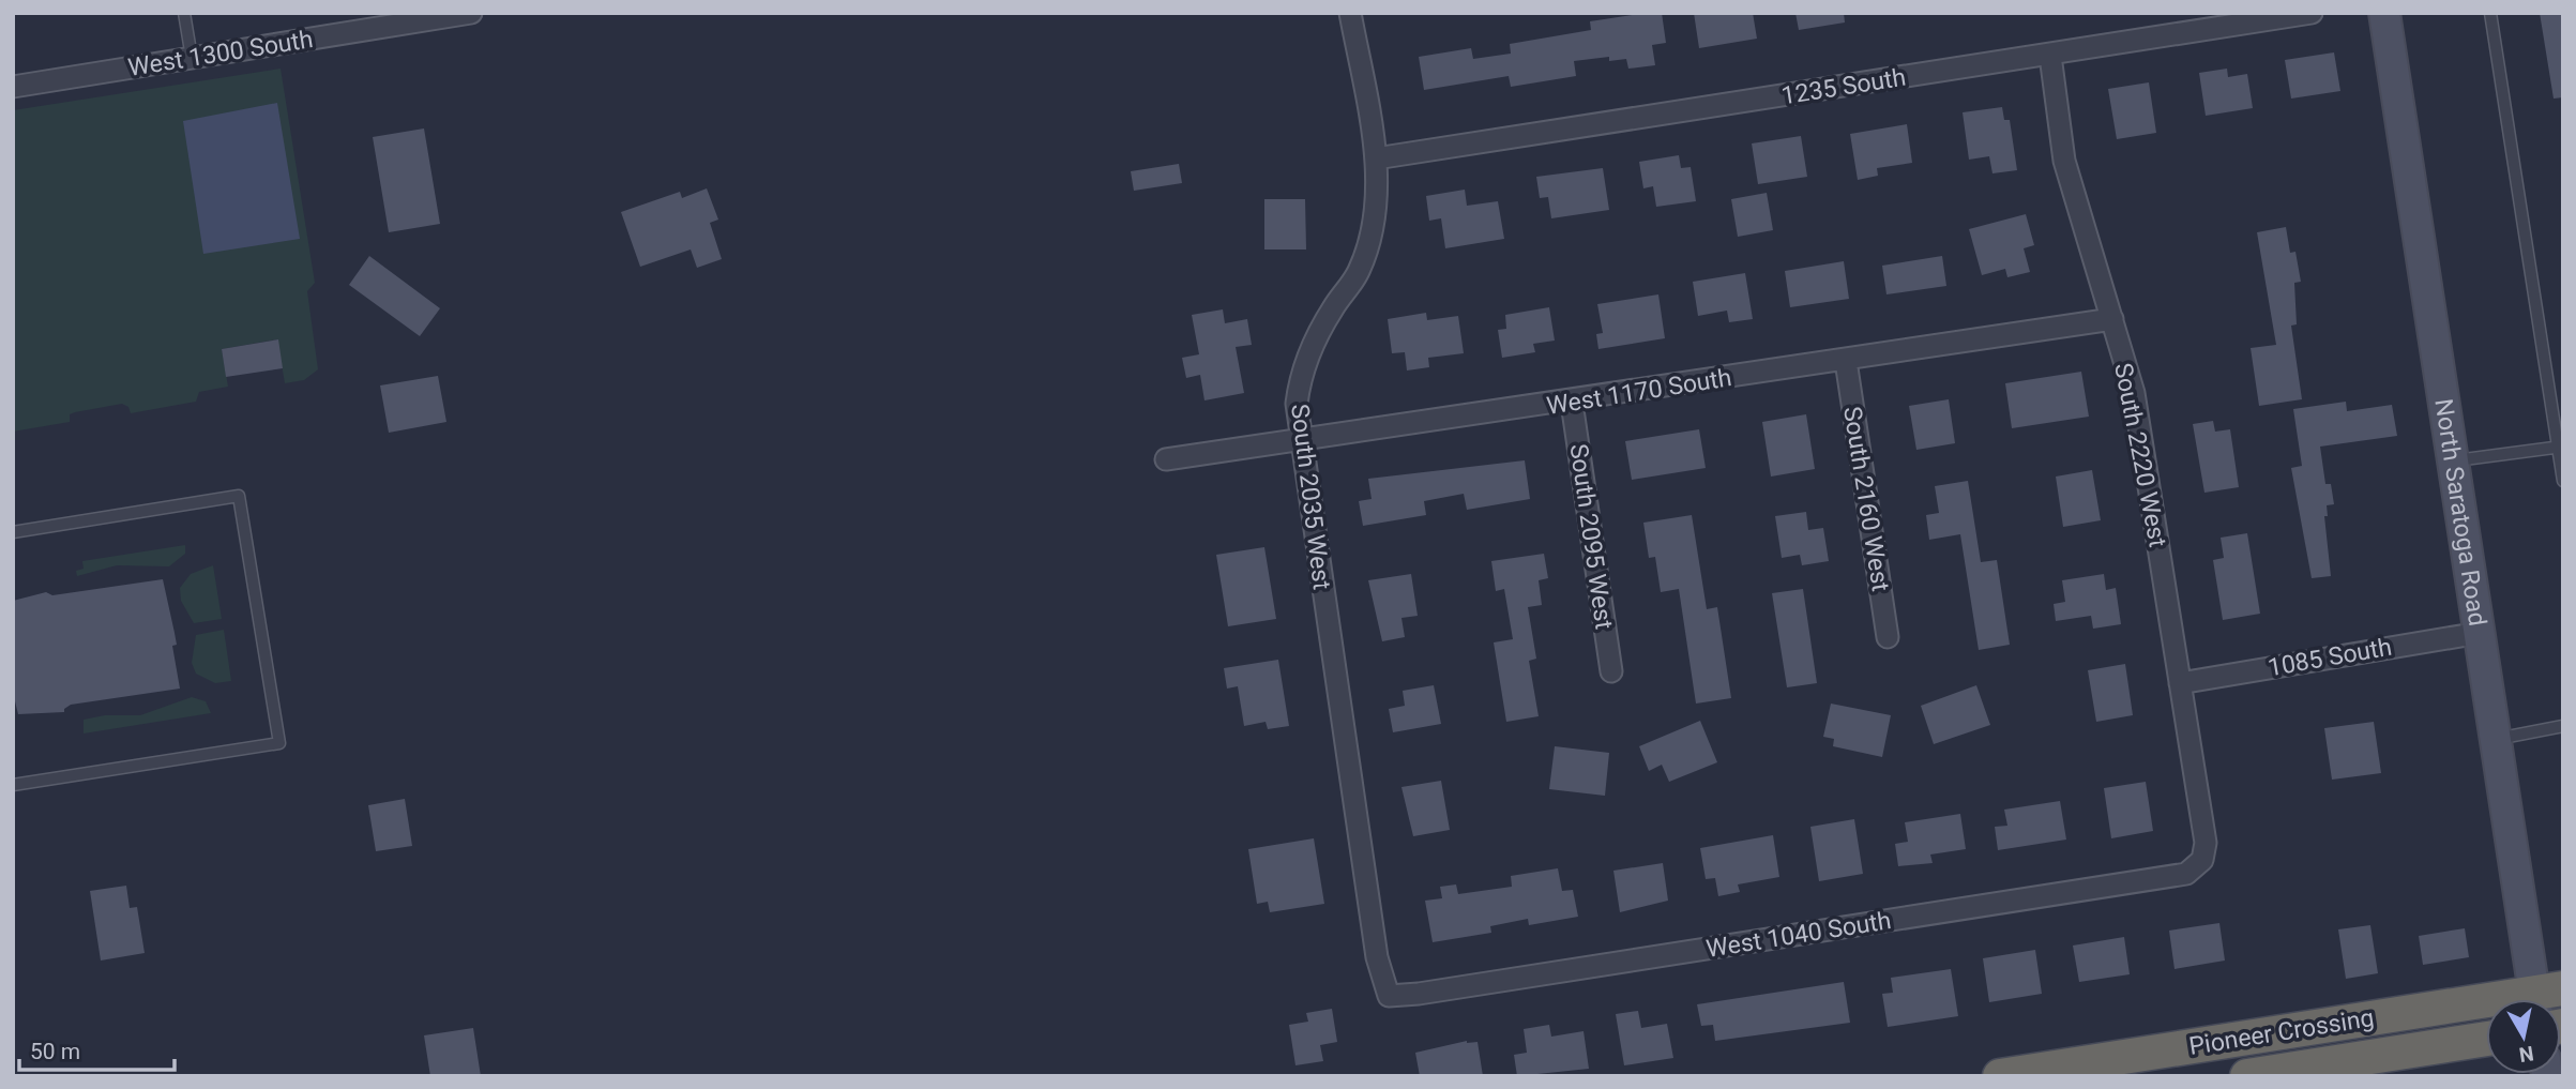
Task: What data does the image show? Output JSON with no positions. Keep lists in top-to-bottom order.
{
  "streets": {
    "highway": ["Pioneer Crossing"],
    "main road": ["North Saratoga Road"],
    "street": [
      "West 1300 South",
      "1235 South",
      "West 1170 South",
      "South 2220 West",
      "South 2035 West",
      "South 2160 West",
      "South 2095 West",
      "1085 South",
      "West 1040 South"
    ]
  },
  "crossings": [
    ["1235 South", "South 2220 West"],
    ["1235 South", "South 2035 West"],
    ["West 1170 South", "South 2220 West"],
    ["West 1170 South", "South 2035 West"],
    ["West 1170 South", "South 2160 West"],
    ["West 1170 South", "South 2095 West"],
    ["South 2220 West", "1085 South"],
    ["South 2220 West", "West 1040 South"],
    ["South 2035 West", "West 1040 South"],
    ["North Saratoga Road", "1085 South"],
    ["North Saratoga Road", "Pioneer Crossing"]
  ],
  "scale_bar": "50 m",
  "north": "bottom"
}
